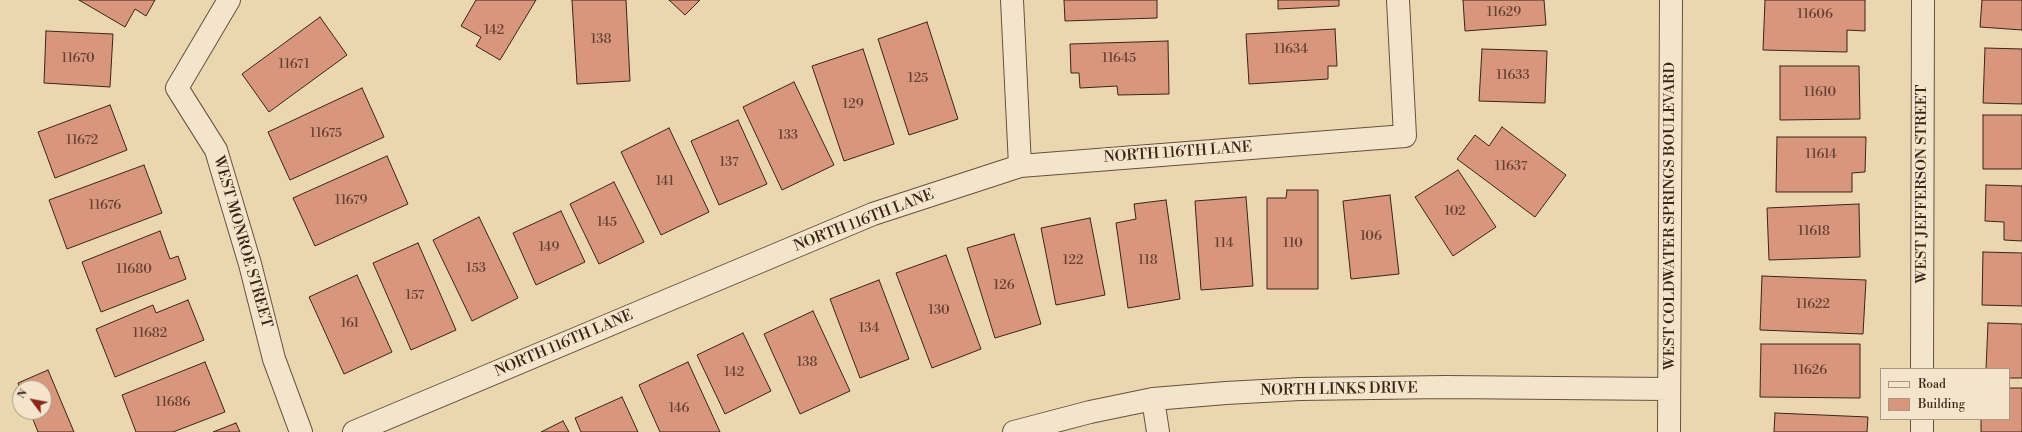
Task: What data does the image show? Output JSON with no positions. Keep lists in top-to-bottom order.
{
  "streets": {
    "street": [
      "NORTH 116TH LANE",
      "WEST JEFFERSON STREET",
      "WEST COLDWATER SPRINGS BOULEVARD",
      "WEST MONROE STREET",
      "NORTH LINKS DRIVE"
    ]
  },
  "crossings": [
    ["WEST COLDWATER SPRINGS BOULEVARD", "NORTH LINKS DRIVE"]
  ],
  "house_numbers": [
    "11629",
    "11606",
    "142",
    "138",
    "11634",
    "11670",
    "11645",
    "11671",
    "11633",
    "125",
    "11610",
    "129",
    "11675",
    "133",
    "11672",
    "11614",
    "137",
    "11637",
    "141",
    "11679",
    "11676",
    "102",
    "145",
    "11618",
    "106",
    "114",
    "110",
    "149",
    "122",
    "118",
    "153",
    "11680",
    "126",
    "157",
    "11622",
    "130",
    "161",
    "134",
    "11682",
    "138",
    "11626",
    "142",
    "11686",
    "146"
  ],
  "legend": ["Road", "Building"],
  "north": "top left"
}
